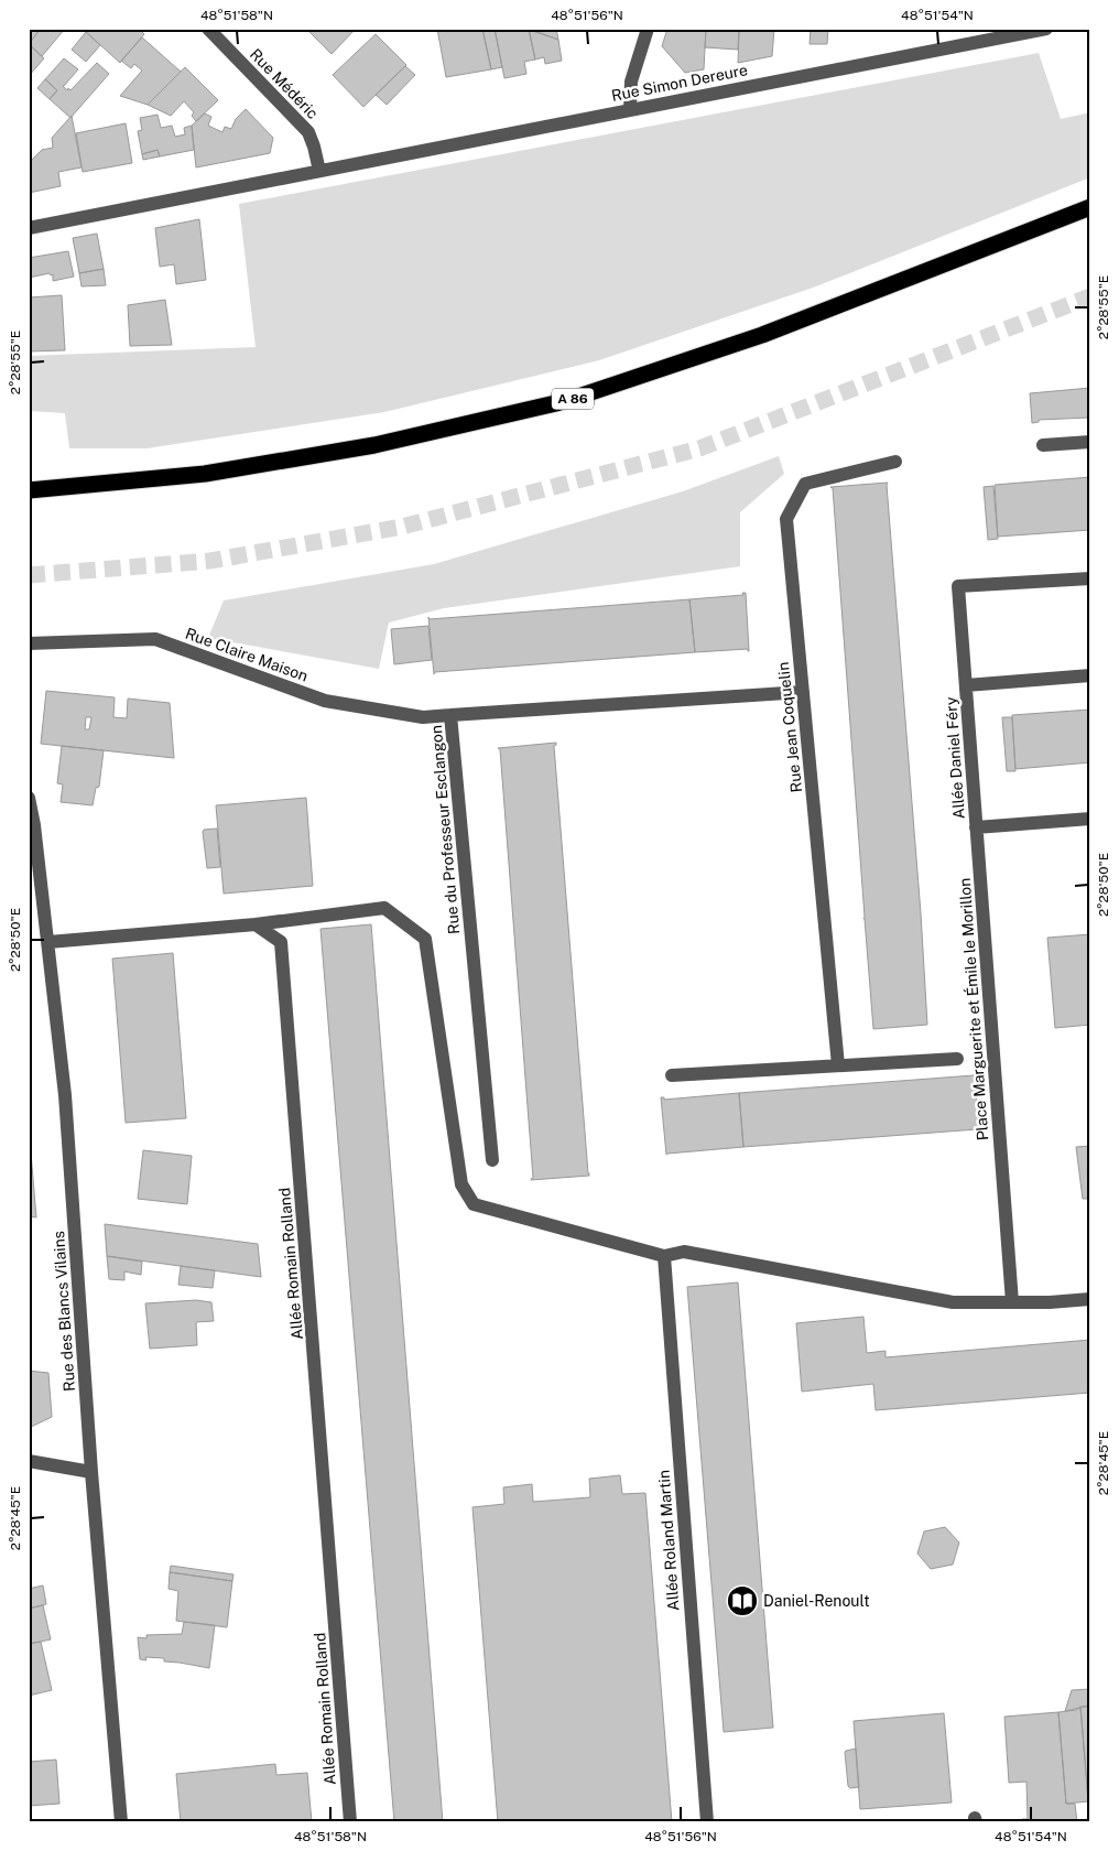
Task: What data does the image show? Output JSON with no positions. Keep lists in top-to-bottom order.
{
  "streets": {
    "highway": ["A 86"],
    "street": [
      "Rue Simon Dereure",
      "Rue Médéric",
      "Rue Claire Maison",
      "Rue Jean Coquelin",
      "Allée Daniel Féry",
      "Rue du Professeur Esclangon",
      "Place Marguerite et Émile le Morillon",
      "Allée Romain Rolland",
      "Rue des Blancs Vilains",
      "Allée Roland Martin"
    ]
  },
  "crossings": [
    ["Rue Simon Dereure", "Rue Médéric"],
    ["Rue Claire Maison", "Rue du Professeur Esclangon"],
    ["Rue Jean Coquelin", "Rue du Professeur Esclangon"],
    ["Allée Daniel Féry", "Place Marguerite et Émile le Morillon"]
  ],
  "places": {
    "library": ["Daniel-Renoult"]
  },
  "coordinates": [
    "48°51'58\"N",
    "48°51'56\"N",
    "48°51'54\"N",
    "2°28'55\"E",
    "2°28'50\"E",
    "2°28'45\"E"
  ]
}
